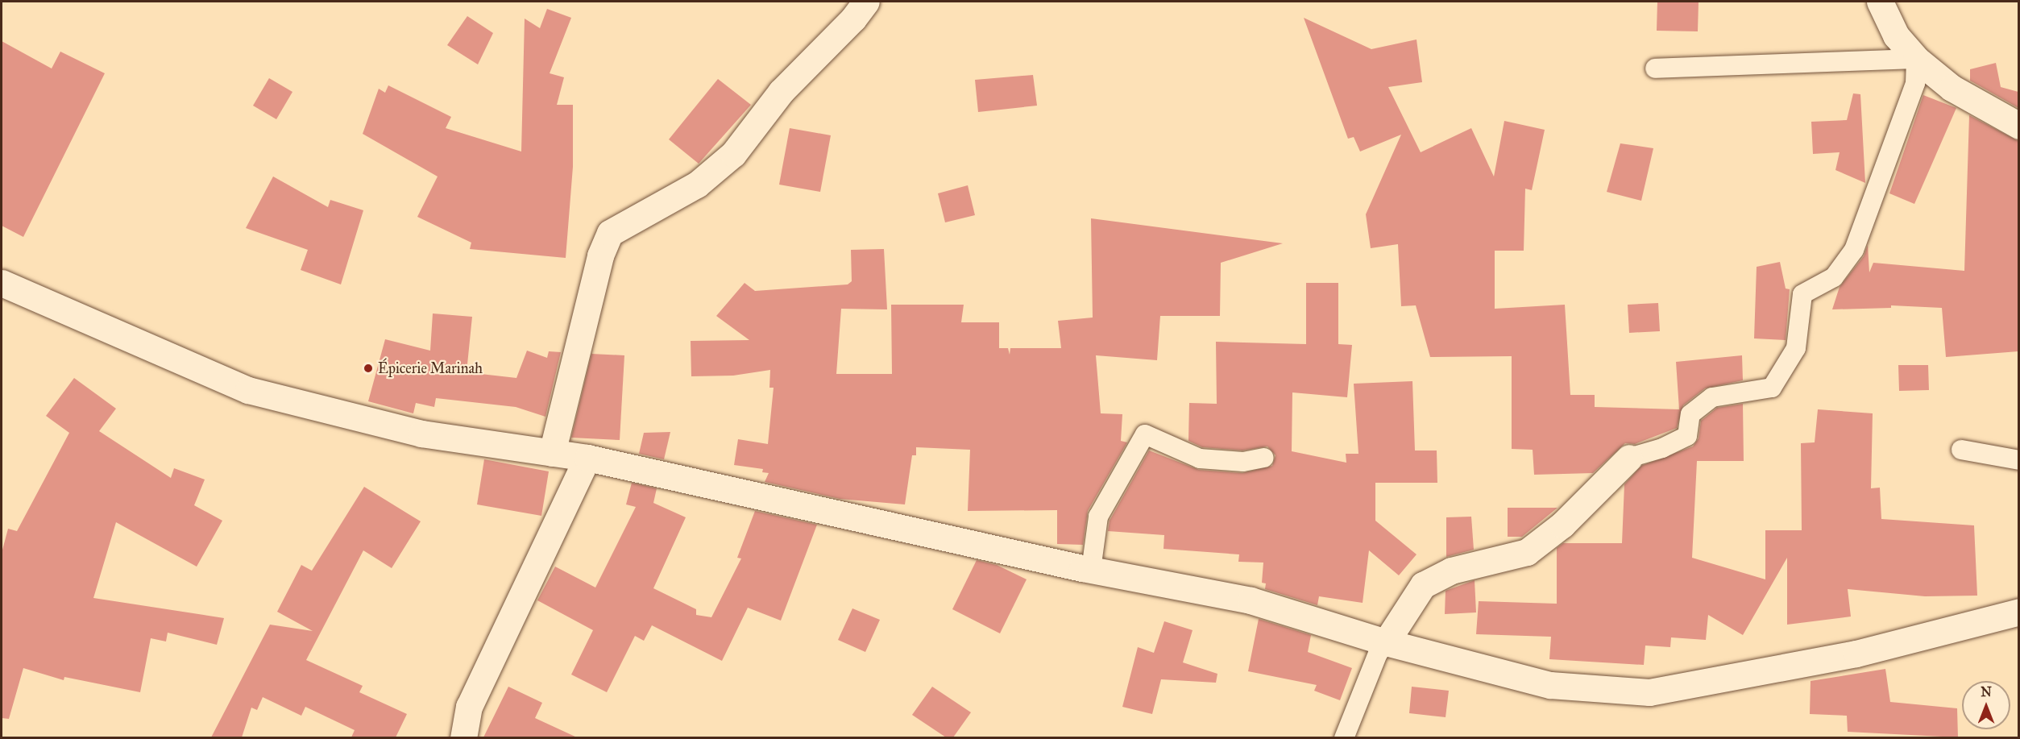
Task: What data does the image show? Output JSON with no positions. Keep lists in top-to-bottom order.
{
  "places": ["Épicerie Marinah"],
  "north": "top"
}
